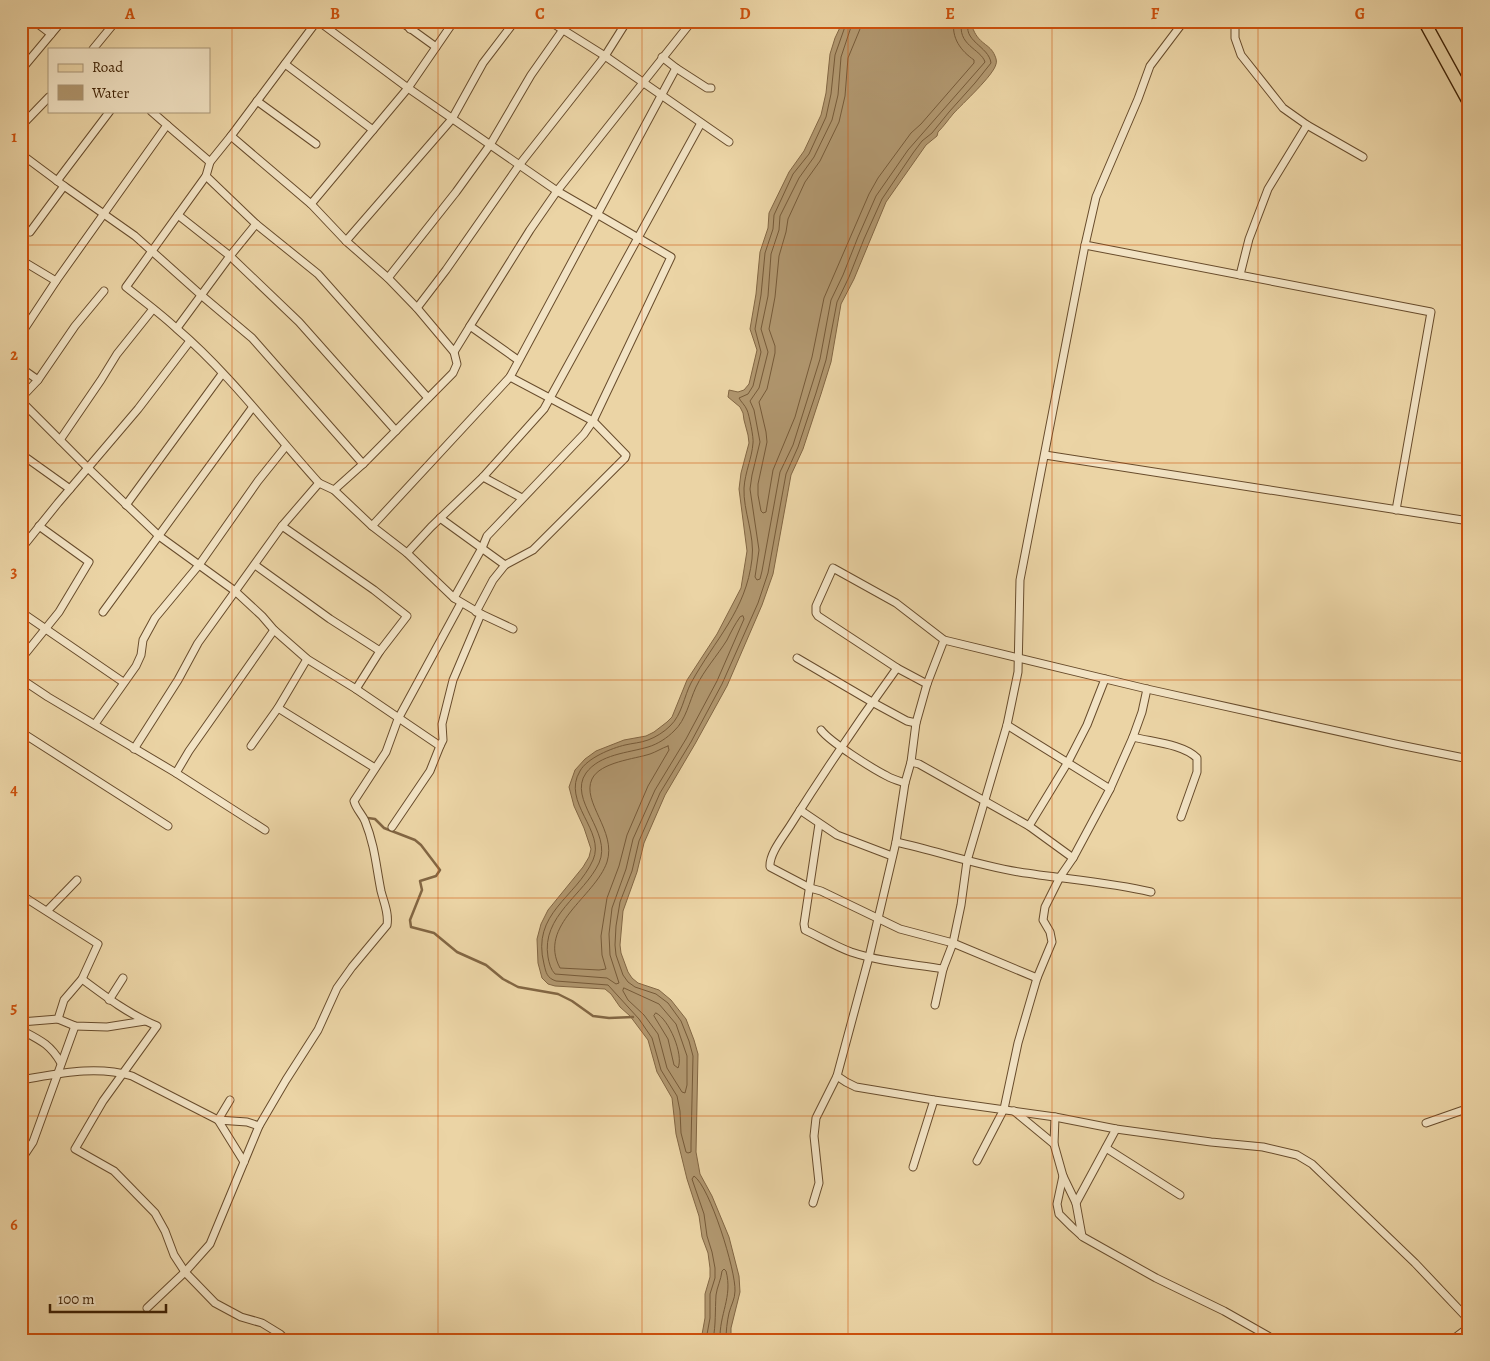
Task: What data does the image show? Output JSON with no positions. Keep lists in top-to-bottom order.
{
  "legend": ["Road", "Water"],
  "scale_bar": "100 m",
  "grid": {
    "columns": [
      "A",
      "B",
      "C",
      "D",
      "E",
      "F",
      "G"
    ],
    "rows": [
      "1",
      "2",
      "3",
      "4",
      "5",
      "6"
    ]
  }
}
